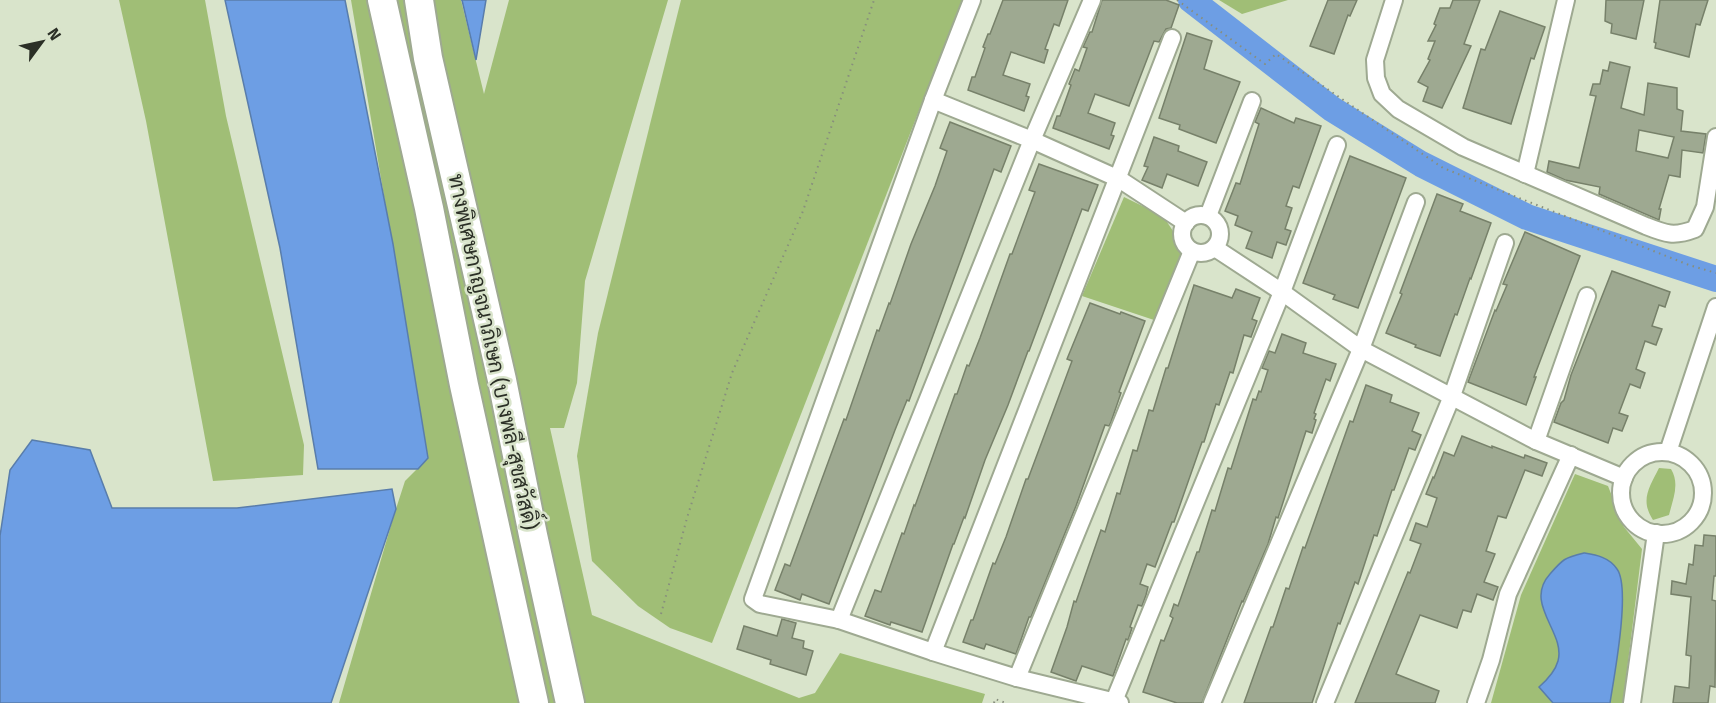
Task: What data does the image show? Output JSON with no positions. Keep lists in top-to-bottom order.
{
  "streets": {
    "highway": ["ทางพิเศษกาญจนาภิเษก (บางพลี-สุขสวัสดิ์)"]
  },
  "north": "top right"
}
